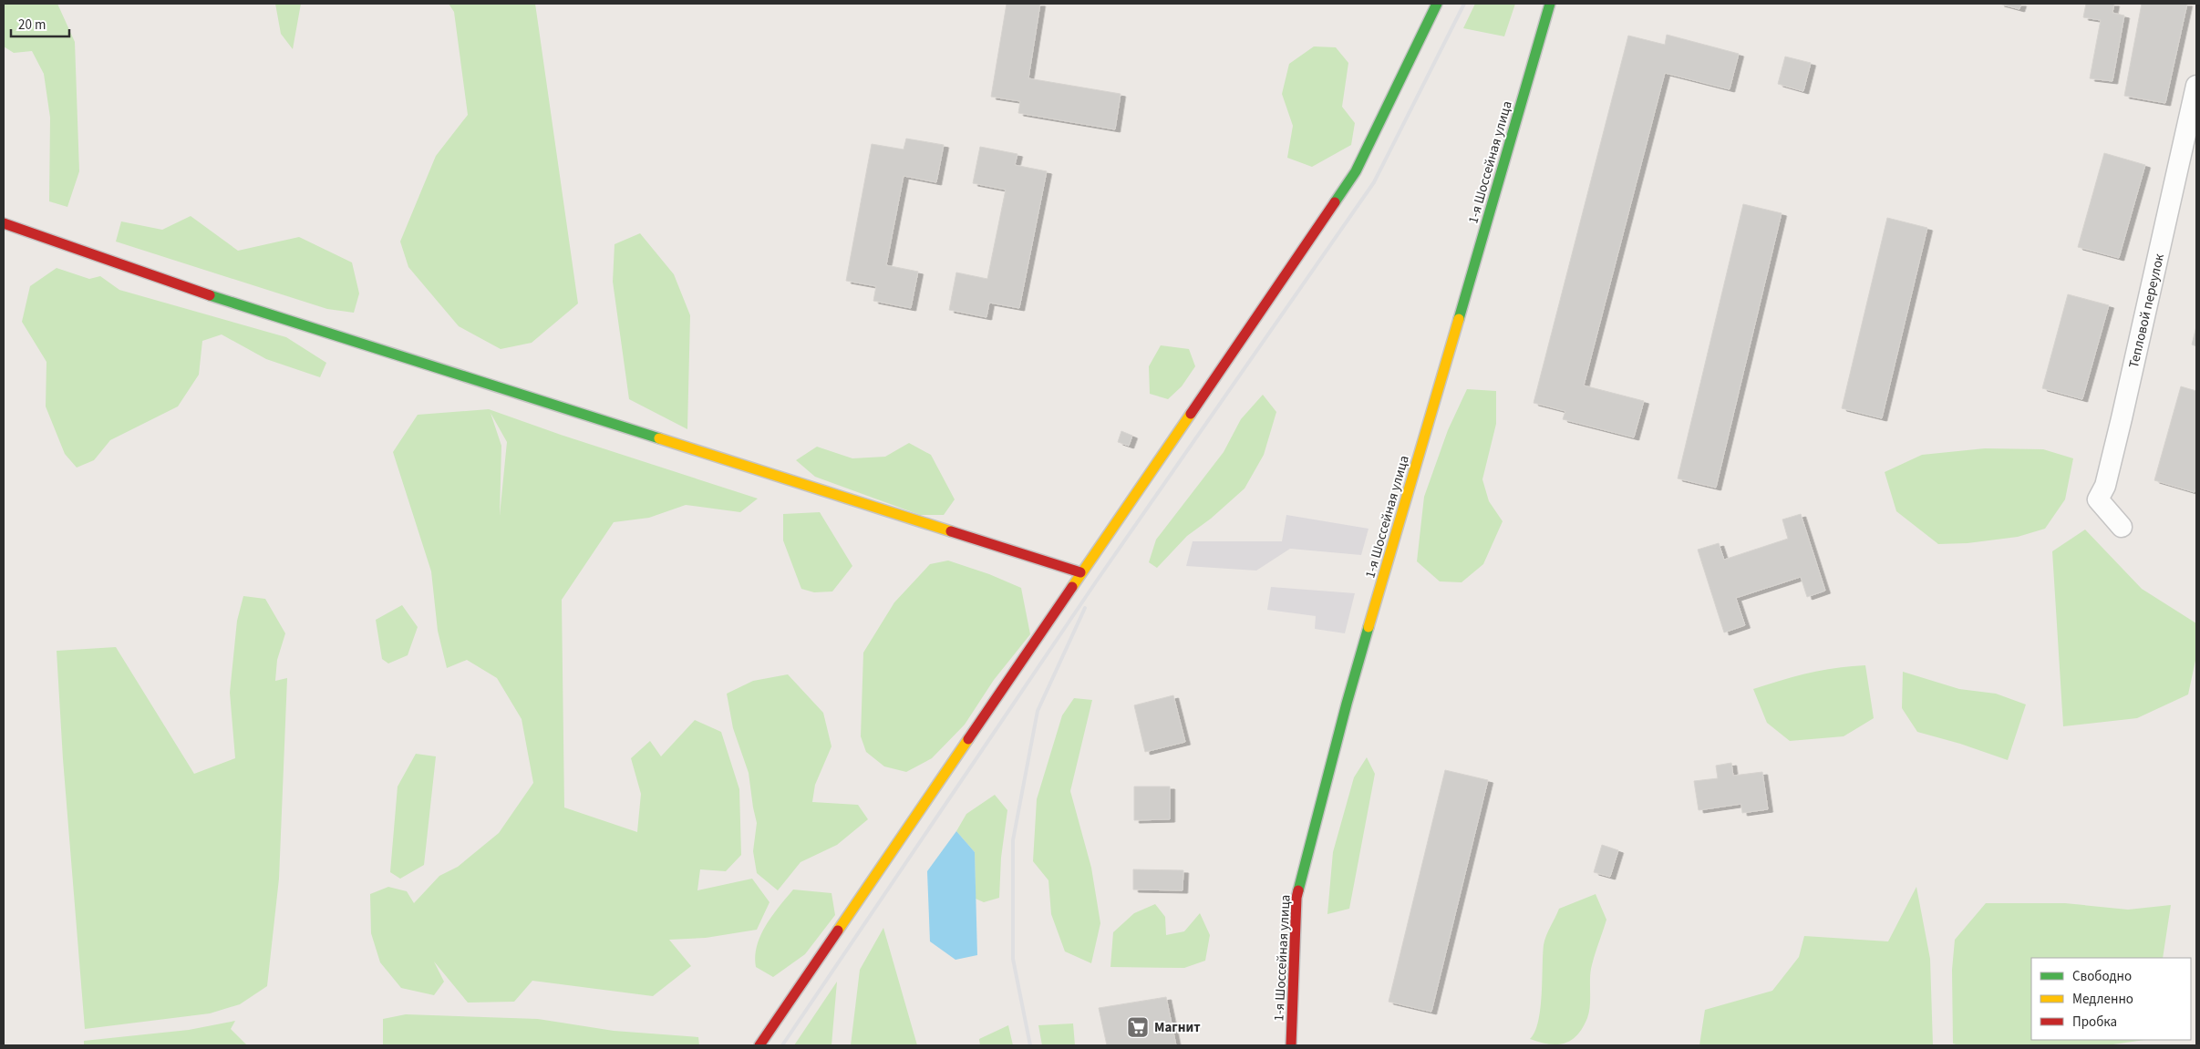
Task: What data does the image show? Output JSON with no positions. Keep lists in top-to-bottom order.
{
  "streets": {
    "street": ["1-я Шоссейная улица", "Тепловой переулок"]
  },
  "places": {
    "supermarket": ["Магнит"]
  },
  "legend": ["Свободно", "Медленно", "Пробка"],
  "scale_bar": "20 m"
}
